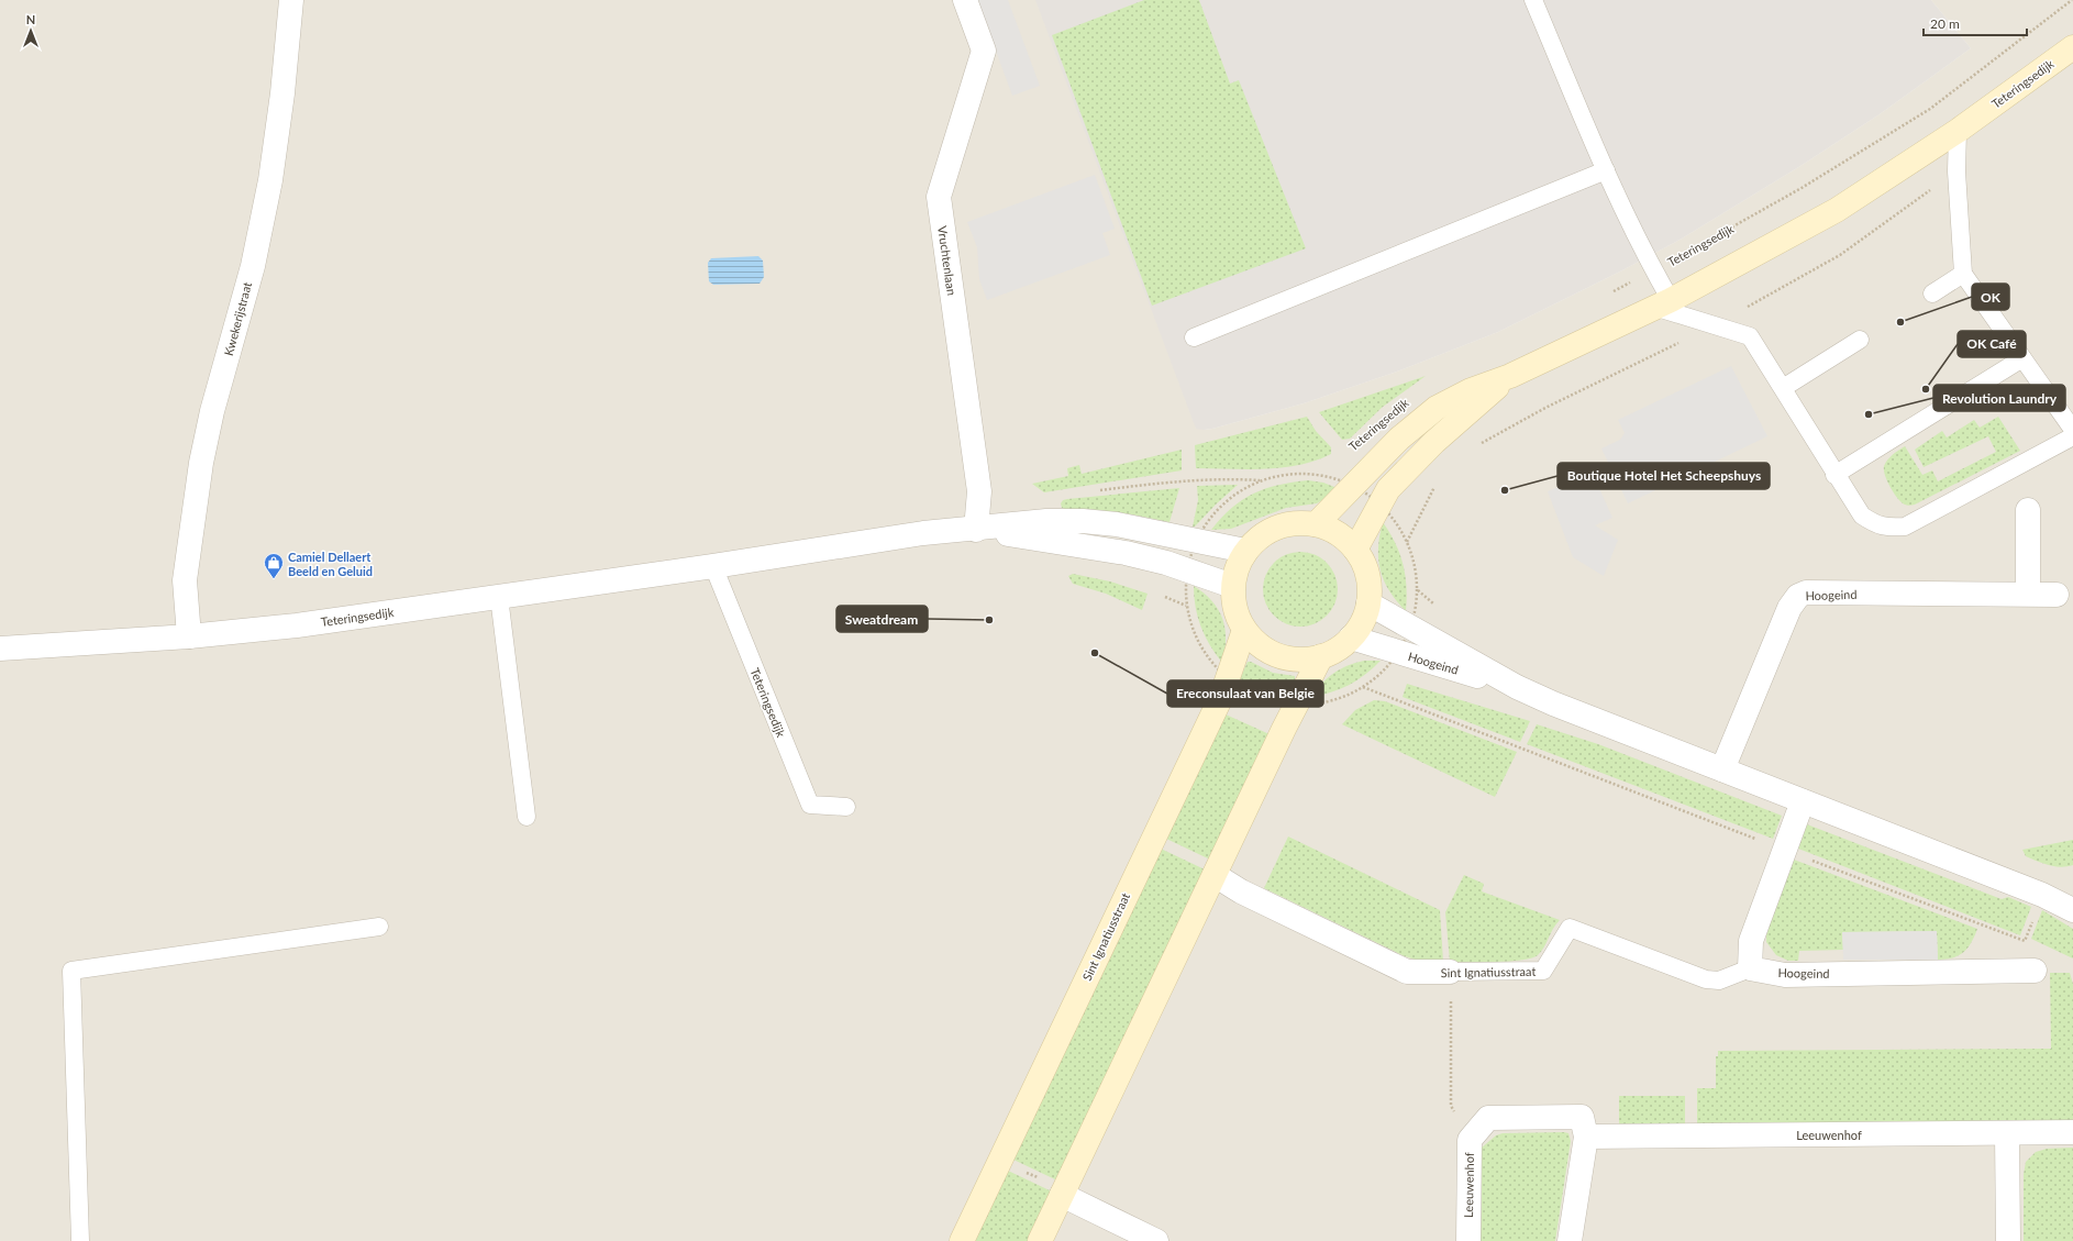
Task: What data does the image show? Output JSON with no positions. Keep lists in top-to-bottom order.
{
  "streets": {
    "main road": ["Teteringsedijk", "Sint Ignatiusstraat"],
    "street": [
      "Vruchtenlaan",
      "Kwekerijstraat",
      "Hoogeind",
      "Leeuwenhof"
    ]
  },
  "crossings": [
    ["Teteringsedijk", "Vruchtenlaan"],
    ["Teteringsedijk", "Kwekerijstraat"],
    ["Teteringsedijk", "Hoogeind"],
    ["Teteringsedijk", "Sint Ignatiusstraat"],
    ["Hoogeind", "Sint Ignatiusstraat"]
  ],
  "places": {
    "other": [
      "OK",
      "OK Café",
      "Revolution Laundry",
      "Boutique Hotel Het Scheepshuys",
      "Sweatdream",
      "Ereconsulaat van Belgie"
    ],
    "shop": ["Camiel Dellaert Beeld en Geluid"]
  },
  "scale_bar": "20 m",
  "north": "top"
}
